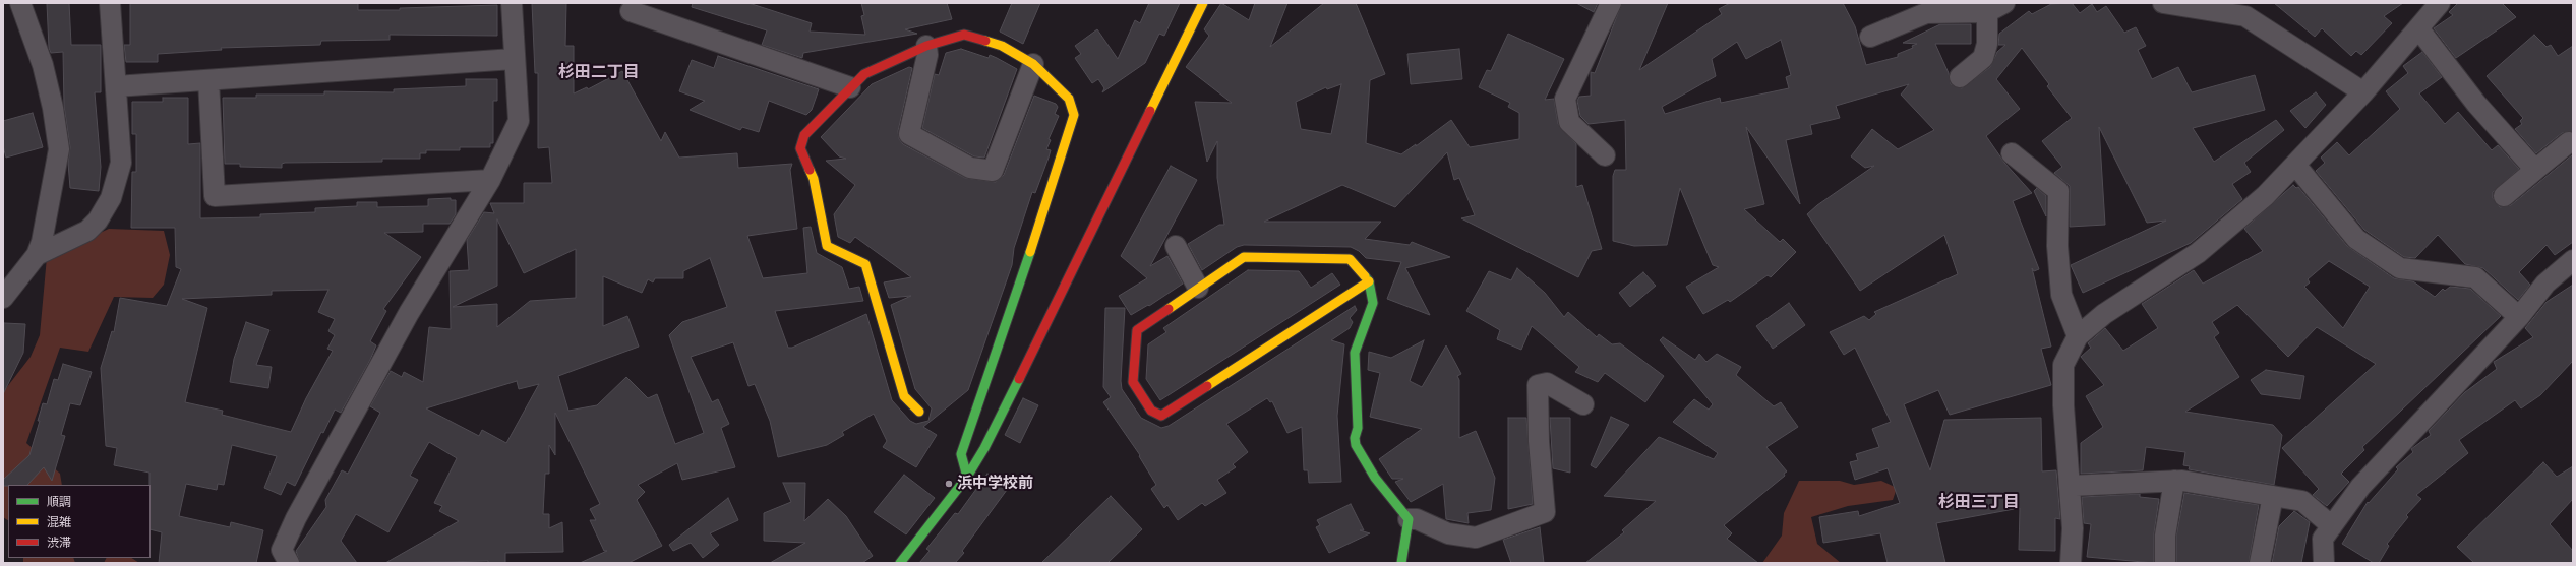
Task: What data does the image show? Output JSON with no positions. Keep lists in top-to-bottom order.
{
  "districts": ["杉田二丁目", "杉田三丁目"],
  "places": ["浜中学校前"],
  "legend": ["順調", "混雑", "渋滞"]
}
